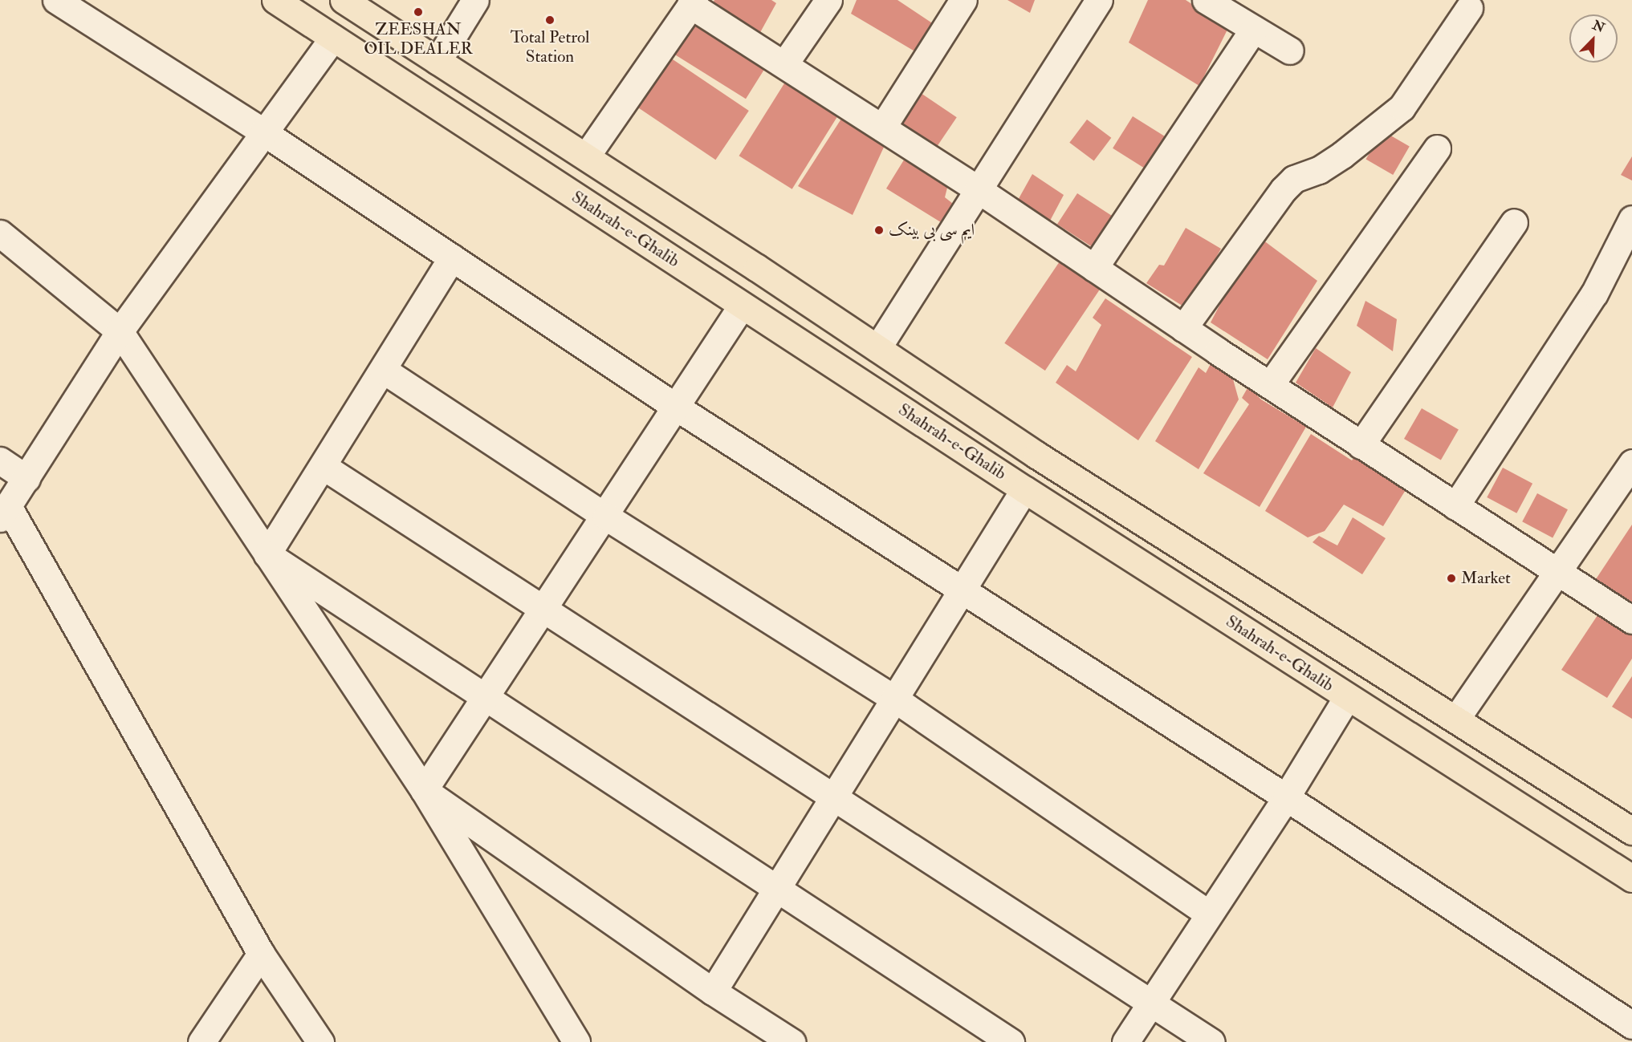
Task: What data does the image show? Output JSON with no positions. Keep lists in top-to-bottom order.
{
  "streets": {
    "main road": ["Shahrah-e-Ghalib"]
  },
  "places": [
    "ZEESHAN OIL DEALER",
    "Total Petrol Station",
    "ایم سی بی بینک",
    "Market"
  ],
  "north": "top right"
}
